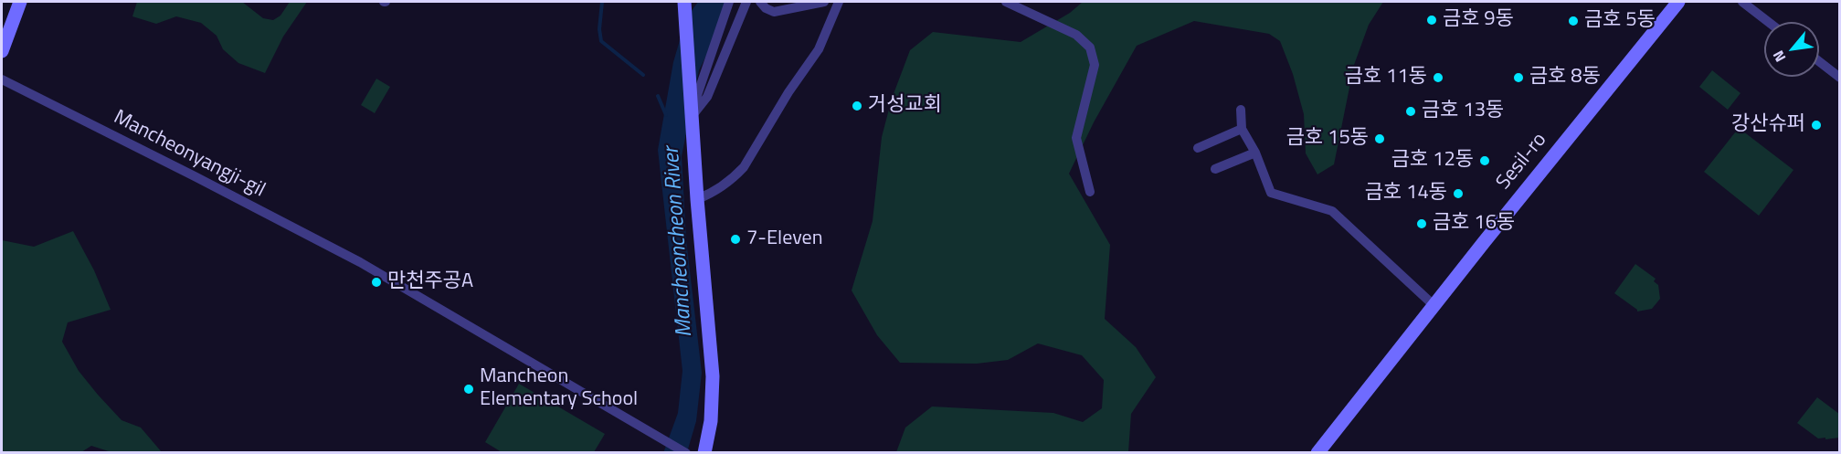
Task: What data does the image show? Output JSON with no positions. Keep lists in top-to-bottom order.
{
  "streets": {
    "street": ["Mancheonyangji-gil", "Sesil-ro"]
  },
  "water": ["Mancheoncheon River"],
  "places": [
    "금호 9동",
    "금호 5동",
    "금호 11동",
    "금호 8동",
    "거성교회",
    "금호 13동",
    "강산슈퍼",
    "금호 15동",
    "금호 12동",
    "금호 14동",
    "금호 16동",
    "7-Eleven",
    "만천주공A",
    "Mancheon Elementary School"
  ],
  "north": "bottom left"
}
